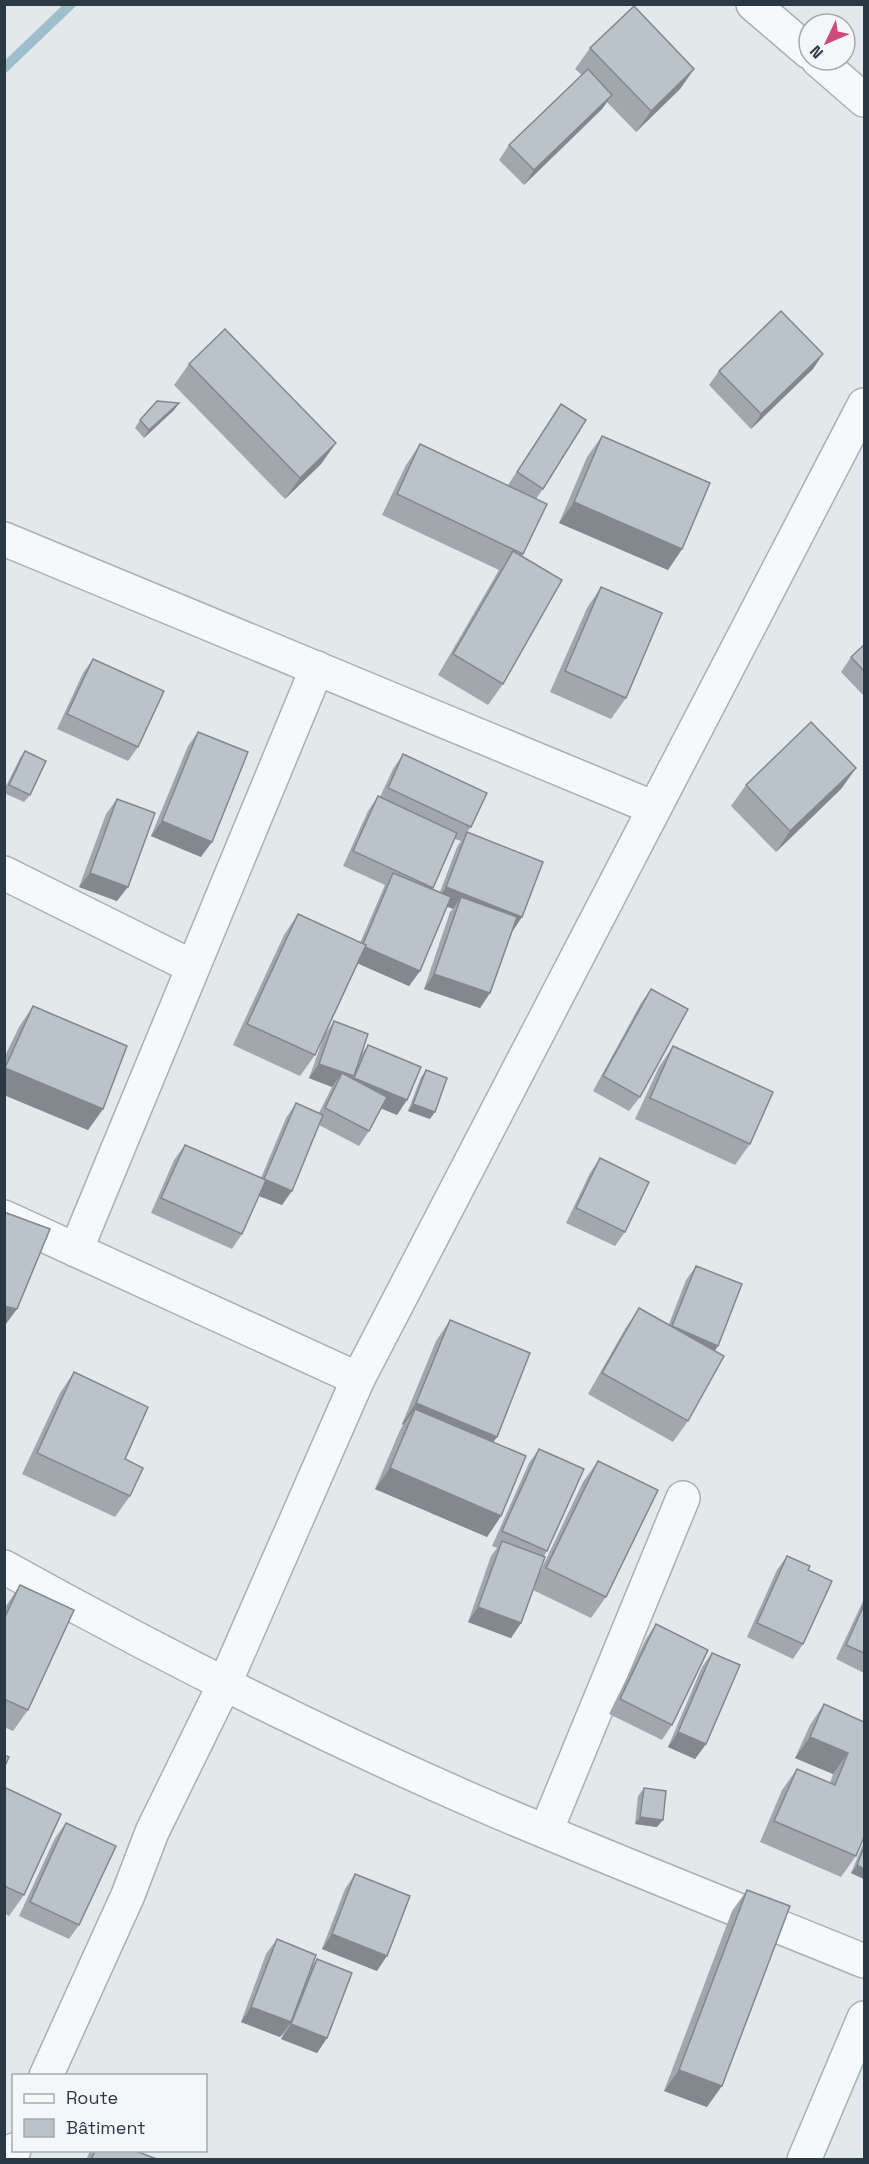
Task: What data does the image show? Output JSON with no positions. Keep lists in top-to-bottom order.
{
  "legend": ["Route", "Bâtiment"],
  "north": "bottom left"
}
